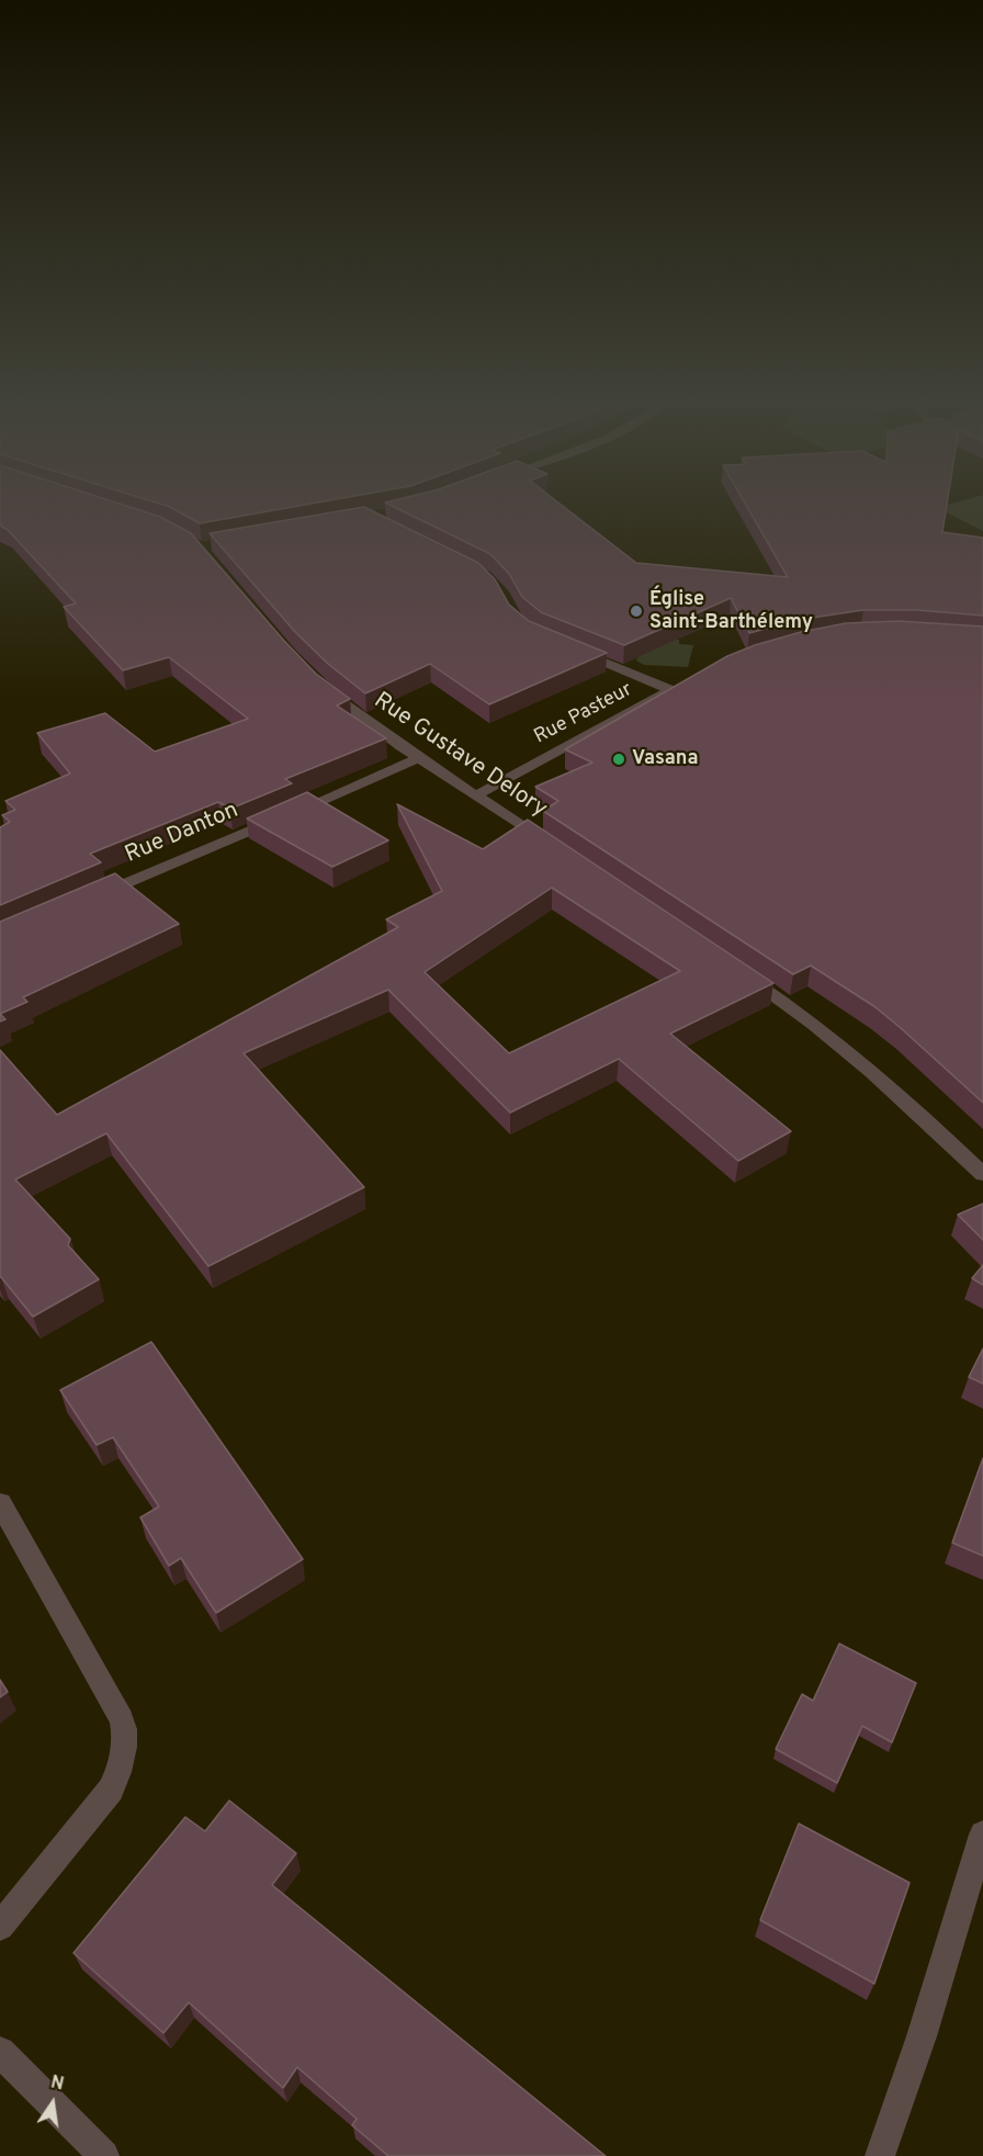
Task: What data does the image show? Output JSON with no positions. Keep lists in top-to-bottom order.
{
  "streets": {
    "street": ["Rue Pasteur", "Rue Gustave Delory", "Rue Danton"]
  },
  "crossings": [
    ["Rue Pasteur", "Rue Gustave Delory"],
    ["Rue Gustave Delory", "Rue Danton"]
  ],
  "places": ["Église Saint-Barthélemy", "Vasana"],
  "north": "top"
}
